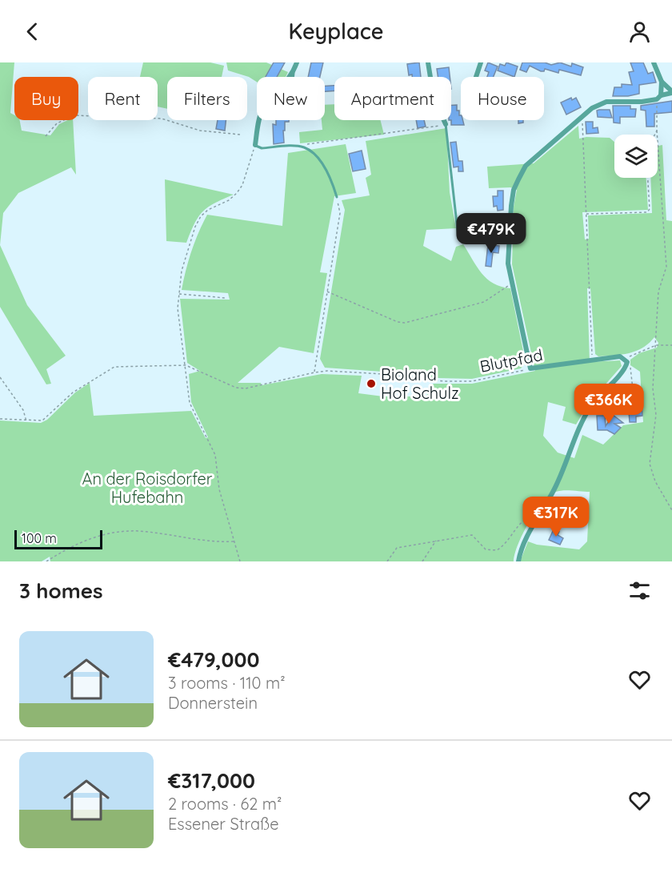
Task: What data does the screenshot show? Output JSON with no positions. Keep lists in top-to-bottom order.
{
  "streets": {
    "street": ["Blutpfad"]
  },
  "parks": ["An der Roisdorfer Hufebahn"],
  "places": ["Bioland Hof Schulz"],
  "scale_bar": "100 m",
  "page": {
    "header": "Keyplace",
    "chip": [
      "Buy",
      "Rent",
      "Filters",
      "New",
      "Apartment",
      "House"
    ],
    "price": ["€479K", "€366K", "€317K"],
    "scale": "100 m",
    "heading": "3 homes",
    "list": [
      {
        "name": "€479,000",
        "note": "3 rooms · 110 m² · Donnerstein"
      },
      {
        "name": "€317,000",
        "note": "2 rooms · 62 m² · Essener Straße"
      }
    ]
  }
}
